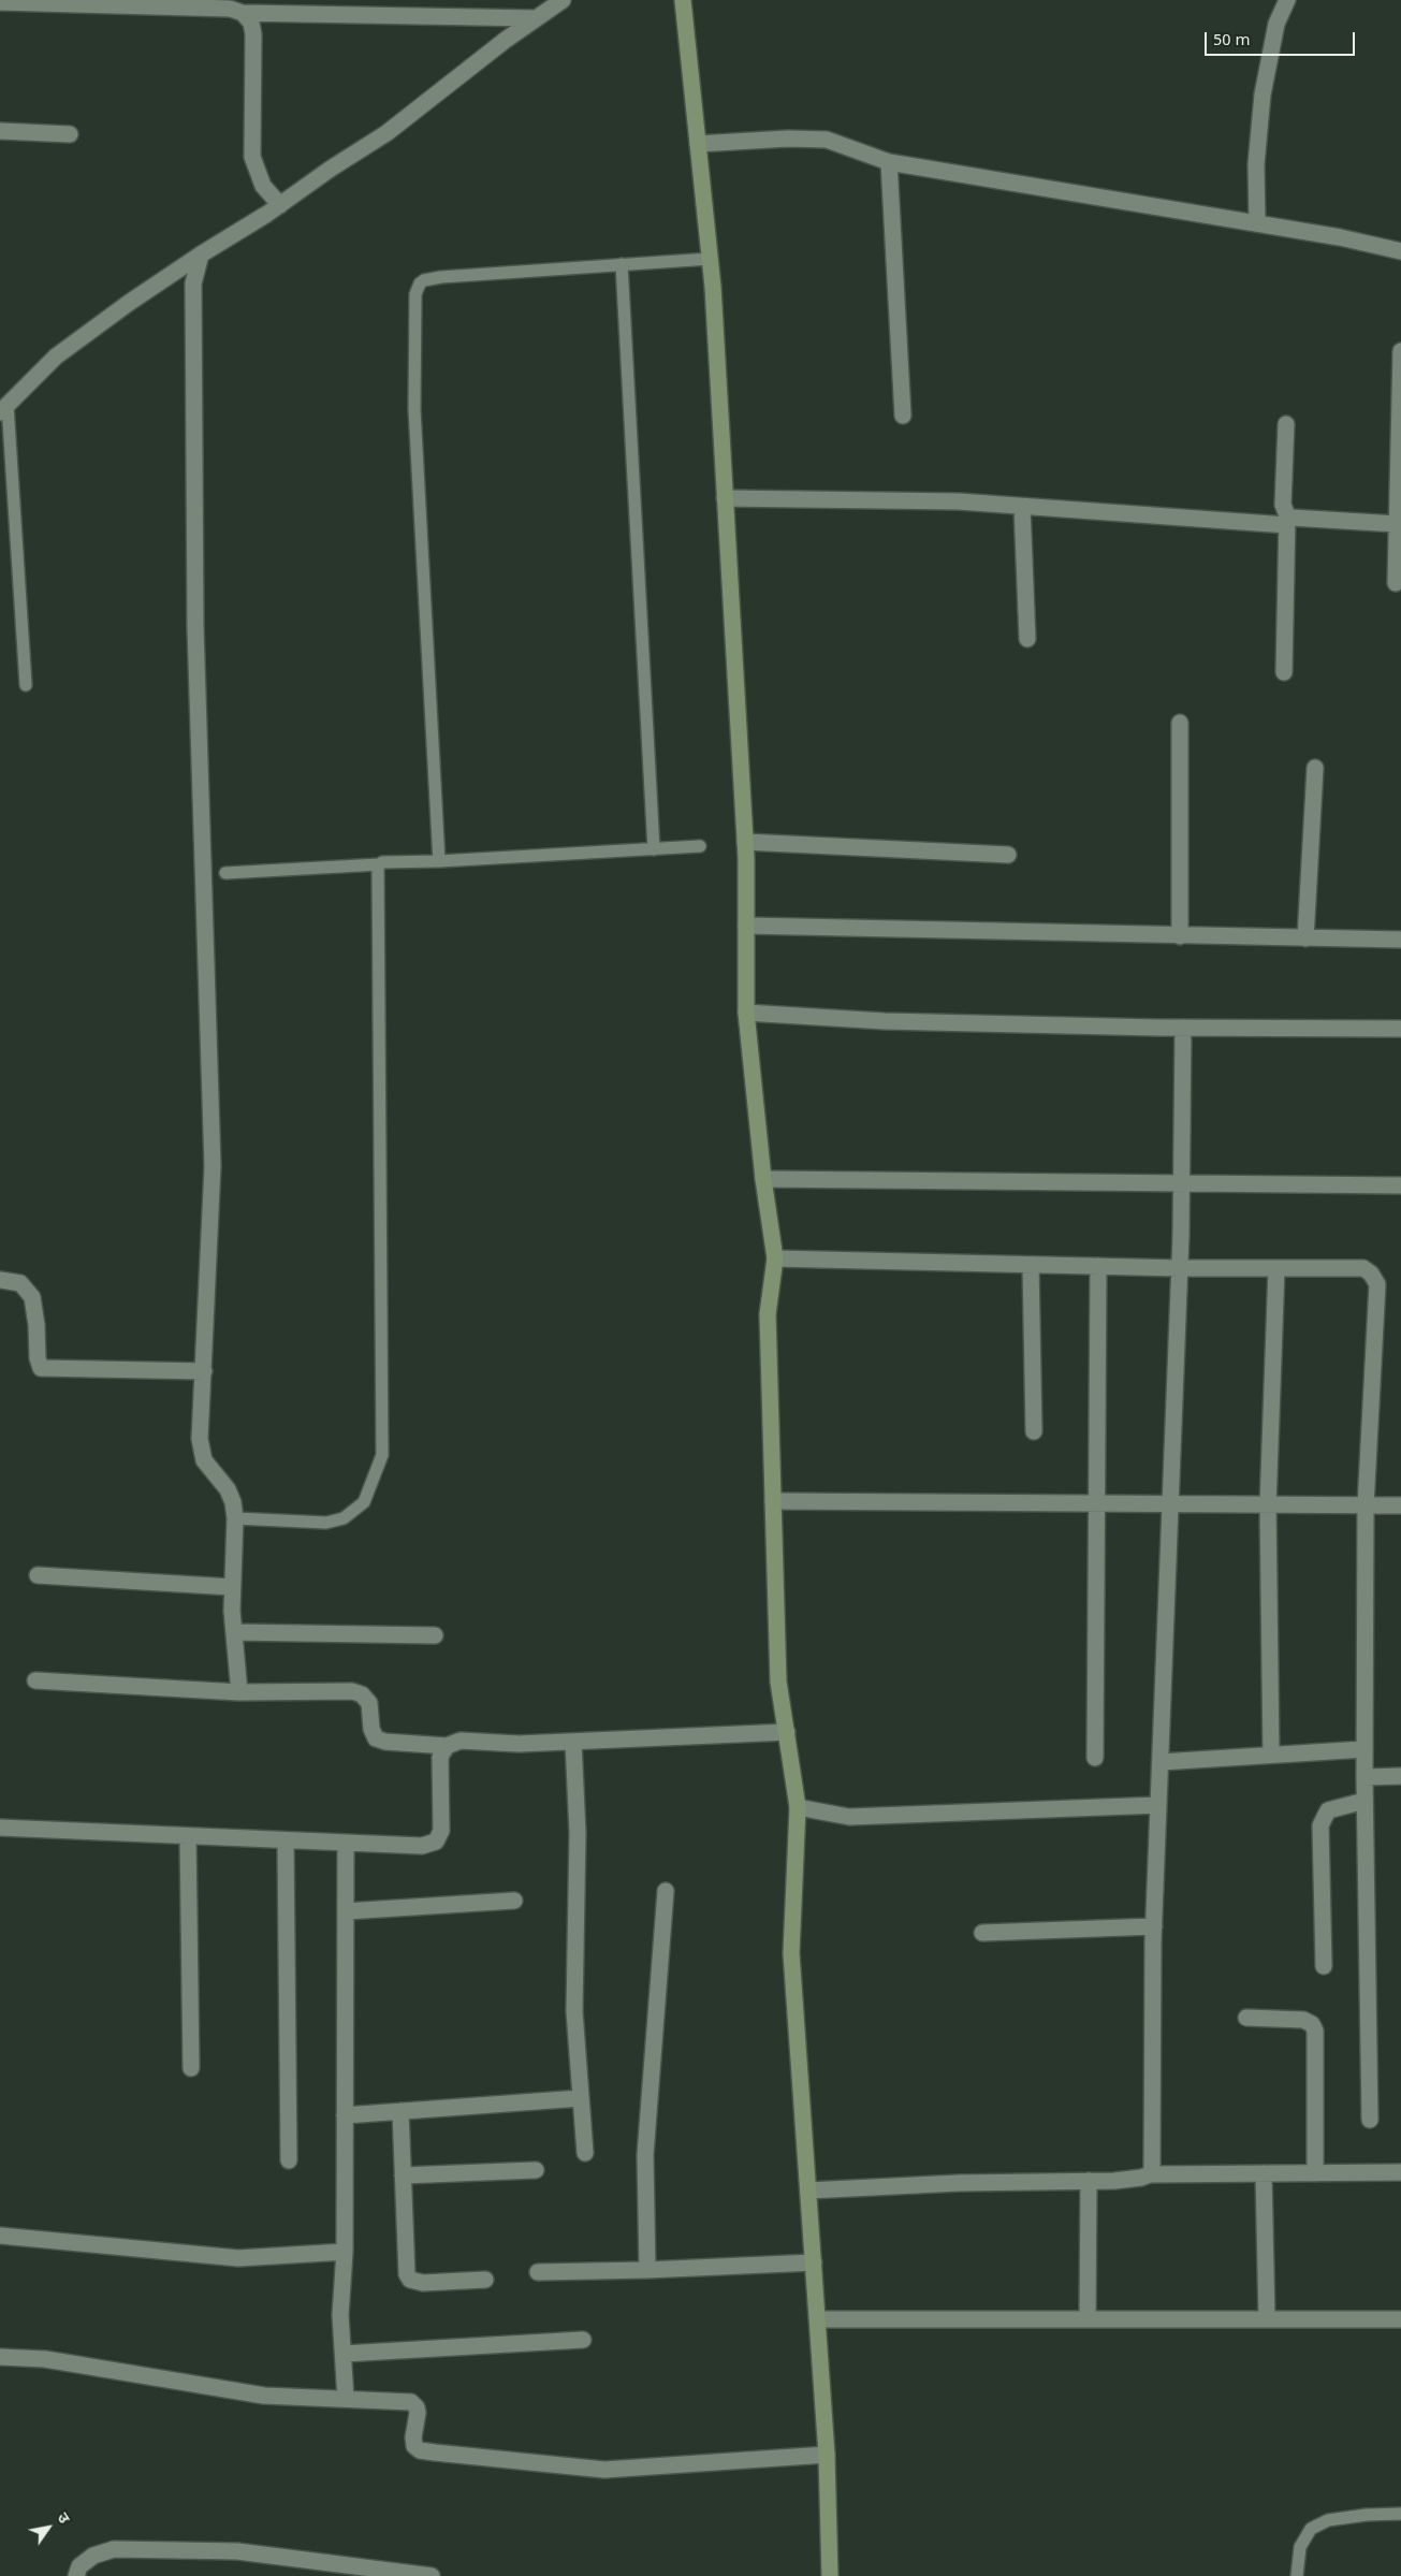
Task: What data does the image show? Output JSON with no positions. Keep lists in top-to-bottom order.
{
  "scale_bar": "50 m",
  "north": "top right"
}
